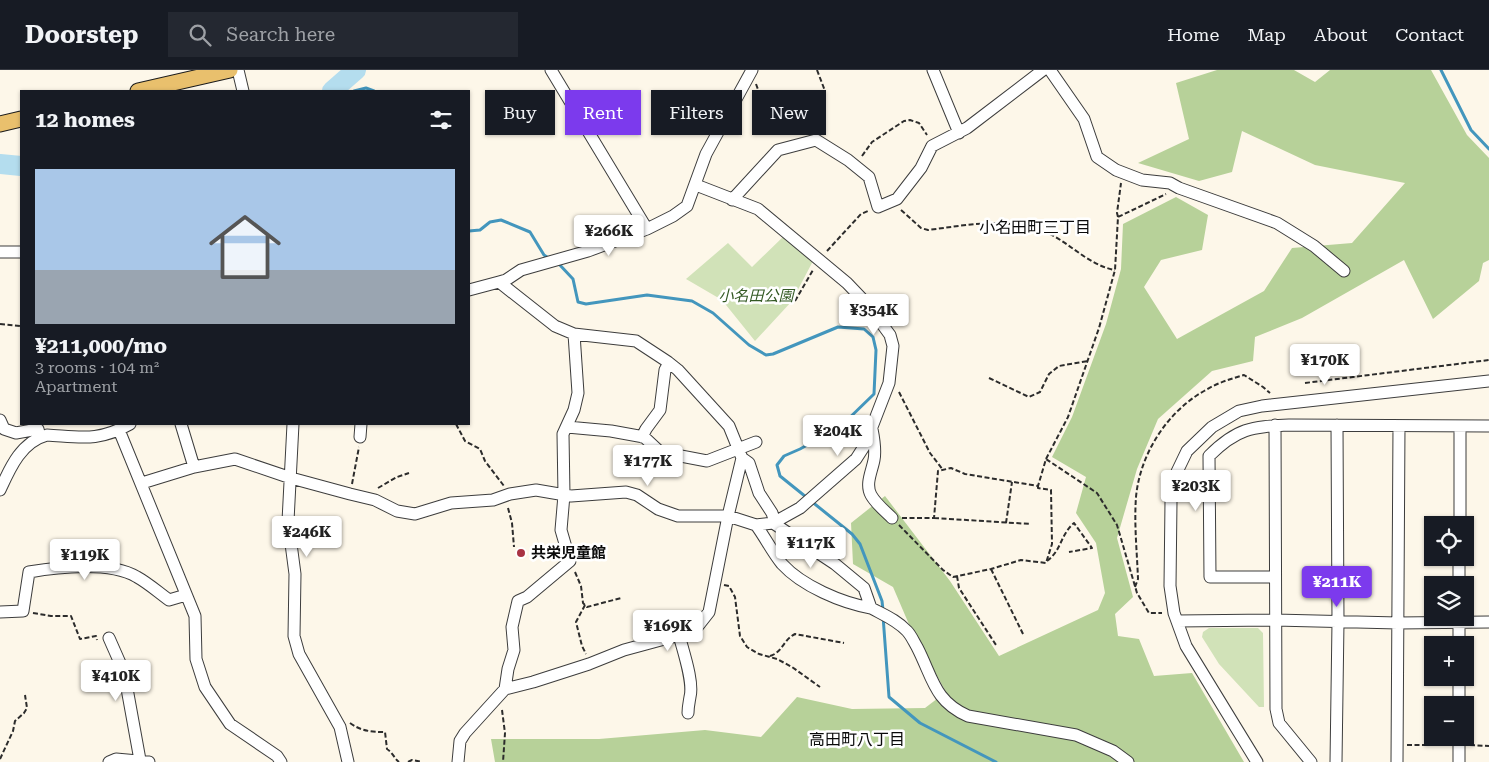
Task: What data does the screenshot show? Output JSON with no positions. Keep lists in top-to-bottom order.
{
  "districts": ["小名田町三丁目", "高田町八丁目"],
  "parks": ["小名田公園"],
  "places": ["共栄児童館"],
  "page": {
    "header": "Doorstep",
    "search": "Search here",
    "nav": [
      "Home",
      "Map",
      "About",
      "Contact"
    ],
    "chip": [
      "Buy",
      "Rent",
      "Filters",
      "New"
    ],
    "heading": "12 homes",
    "list": [
      {
        "name": "¥211,000/mo",
        "note": "3 rooms · 104 m² · Apartment"
      }
    ],
    "price": [
      "¥266K",
      "¥354K",
      "¥170K",
      "¥204K",
      "¥177K",
      "¥203K",
      "¥246K",
      "¥117K",
      "¥119K",
      "¥211K",
      "¥169K",
      "¥410K"
    ],
    "map_buttons": ["+", "−"]
  }
}
